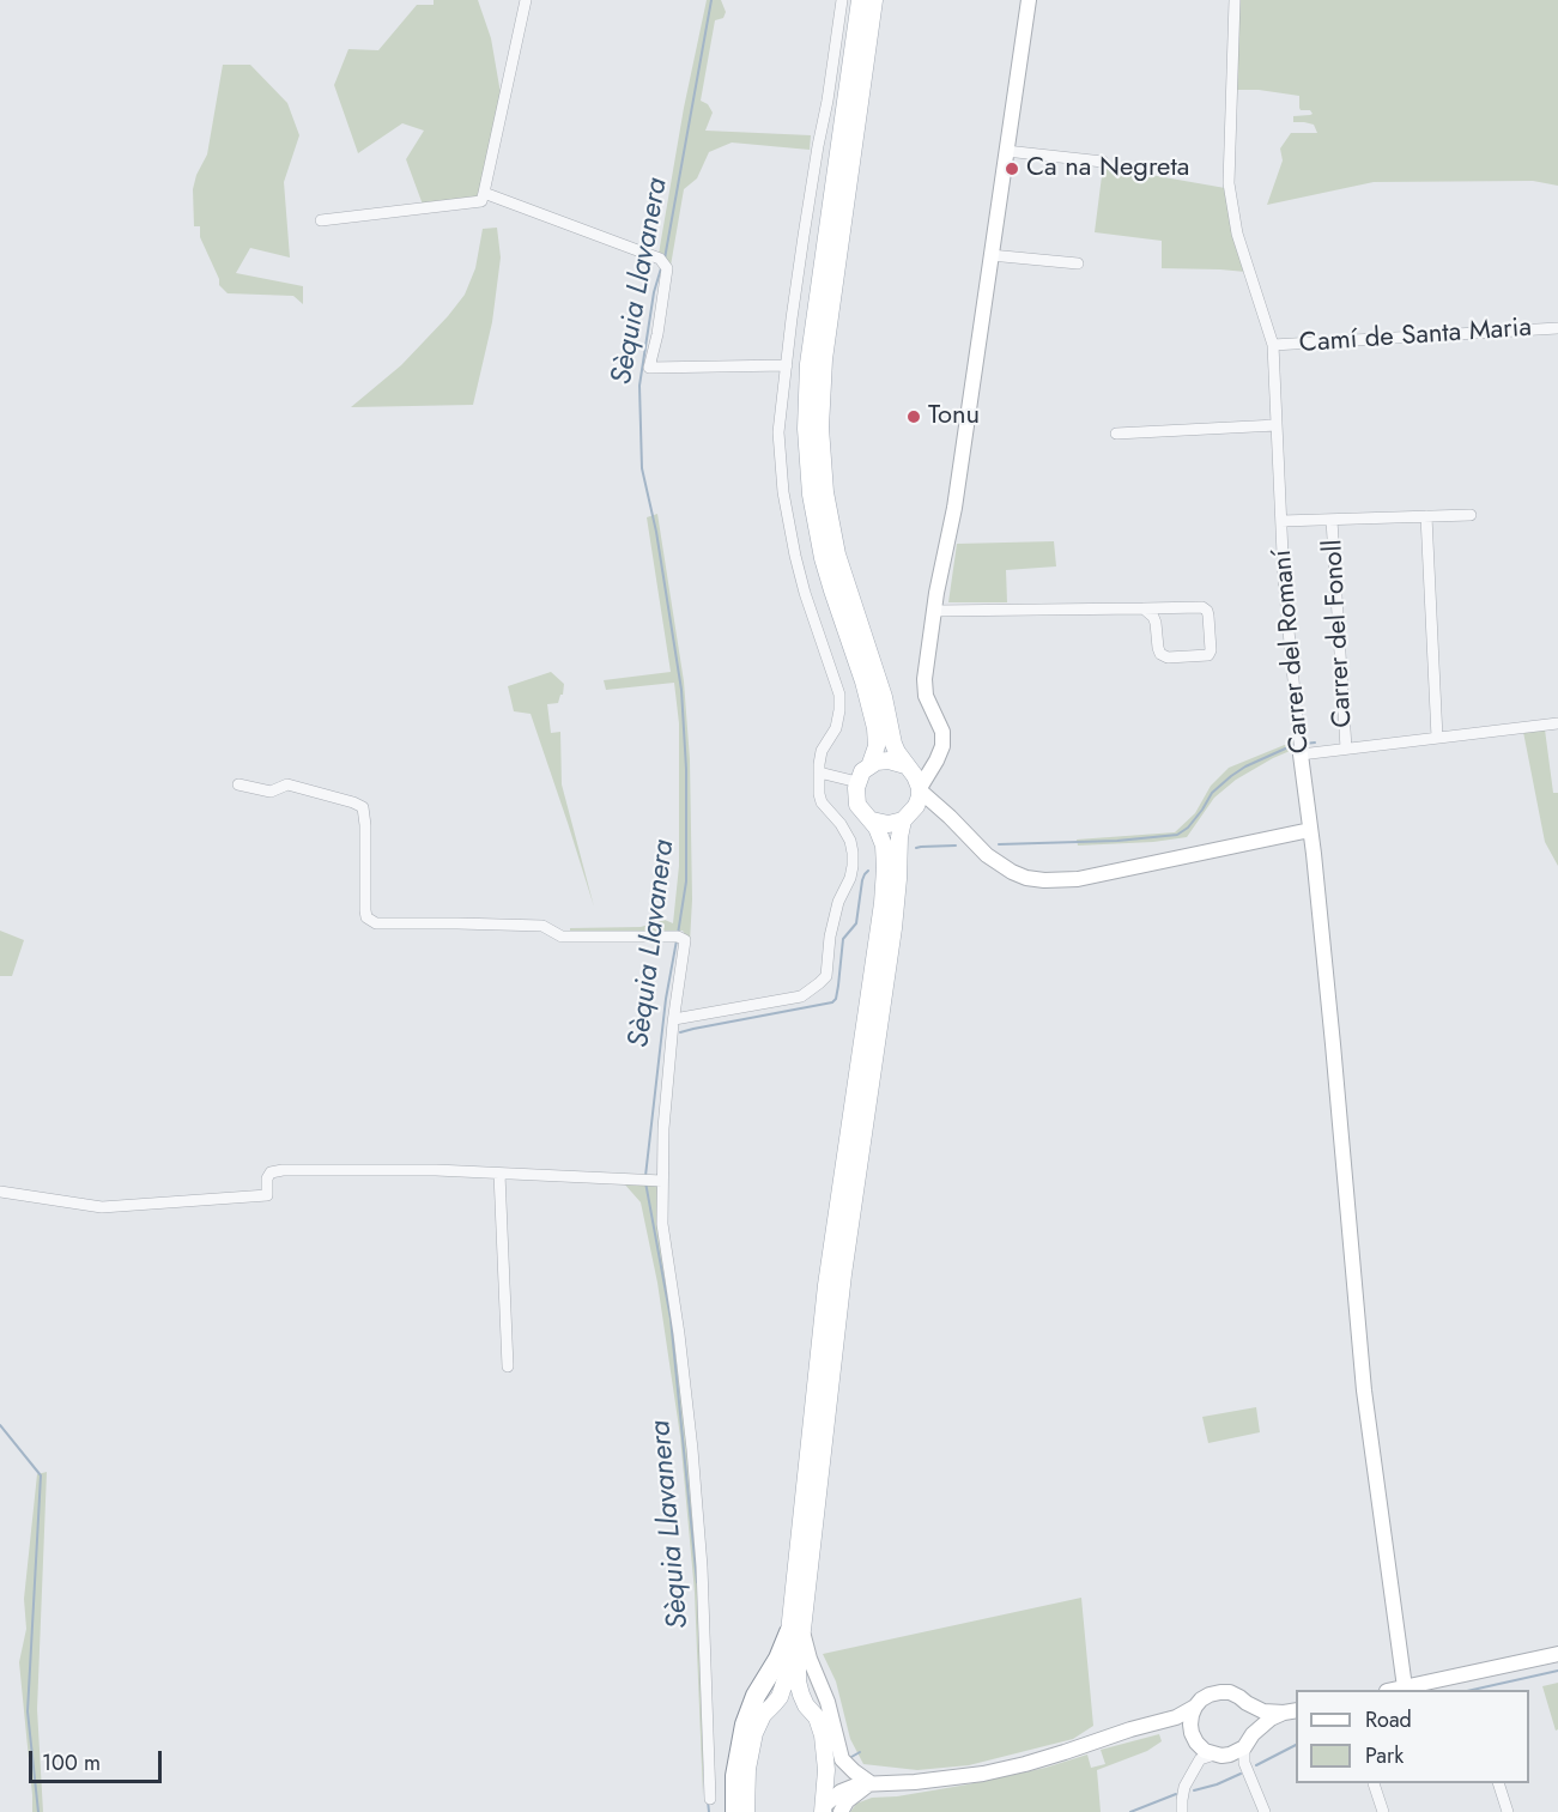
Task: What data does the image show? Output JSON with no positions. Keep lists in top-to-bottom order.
{
  "streets": {
    "street": ["Camí de Santa Maria", "Carrer del Fonoll", "Carrer del Romaní"]
  },
  "crossings": [
    ["Camí de Santa Maria", "Carrer del Romaní"]
  ],
  "water": ["Sèquia Llavanera"],
  "places": ["Ca na Negreta", "Tonu"],
  "legend": ["Road", "Park"],
  "scale_bar": "100 m"
}
